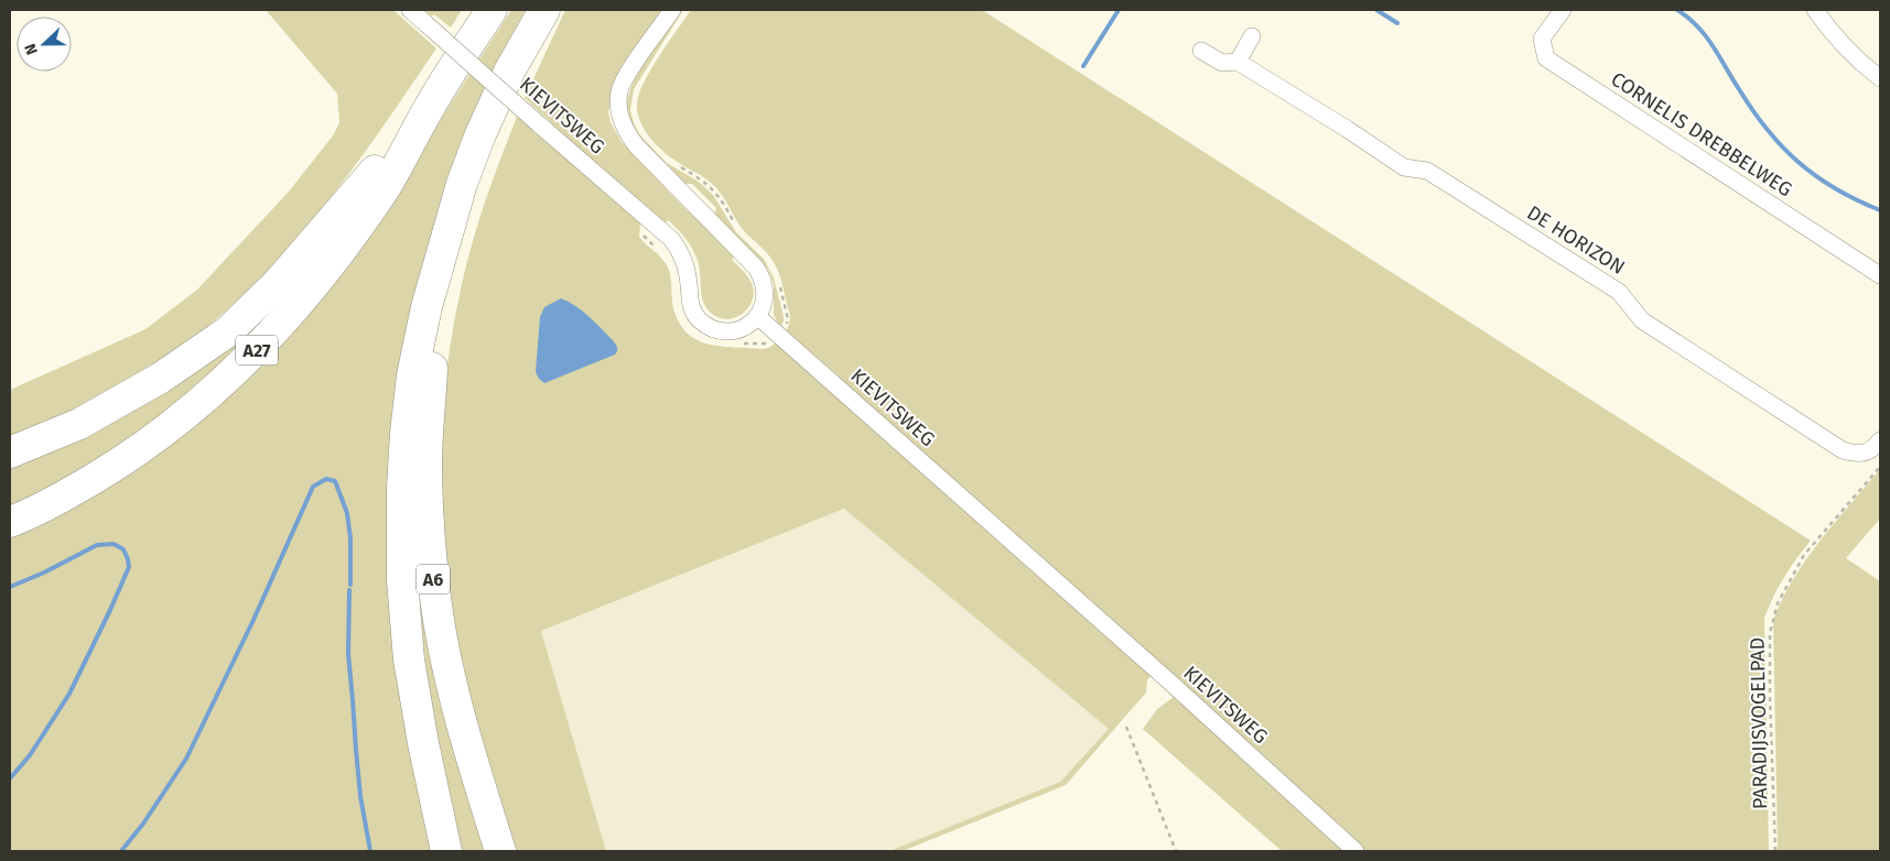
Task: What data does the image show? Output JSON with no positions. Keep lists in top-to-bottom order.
{
  "streets": {
    "highway": ["A27", "A6"],
    "street": ["KIEVITSWEG", "CORNELIS DREBBELWEG", "DE HORIZON"],
    "path": ["PARADIJSVOGELPAD"]
  },
  "north": "left"
}
